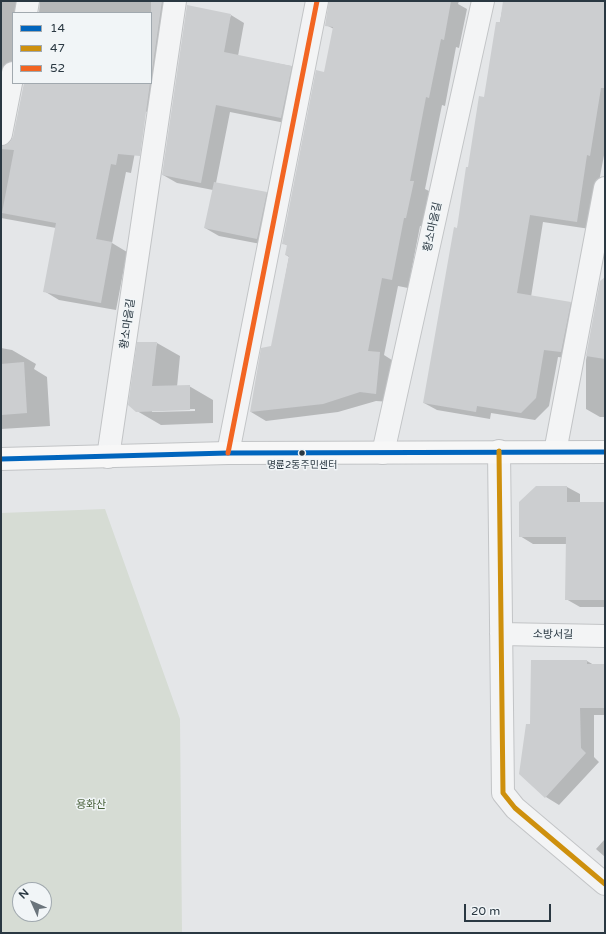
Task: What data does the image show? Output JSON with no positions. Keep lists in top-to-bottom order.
{
  "streets": {
    "street": ["황소마을길", "소방서길"]
  },
  "parks": ["용화산"],
  "places": ["명륜2동주민센터"],
  "lines": ["transit line 52", "transit line 47", "transit line 14"],
  "legend": ["14", "47", "52"],
  "scale_bar": "20 m",
  "north": "top left"
}
